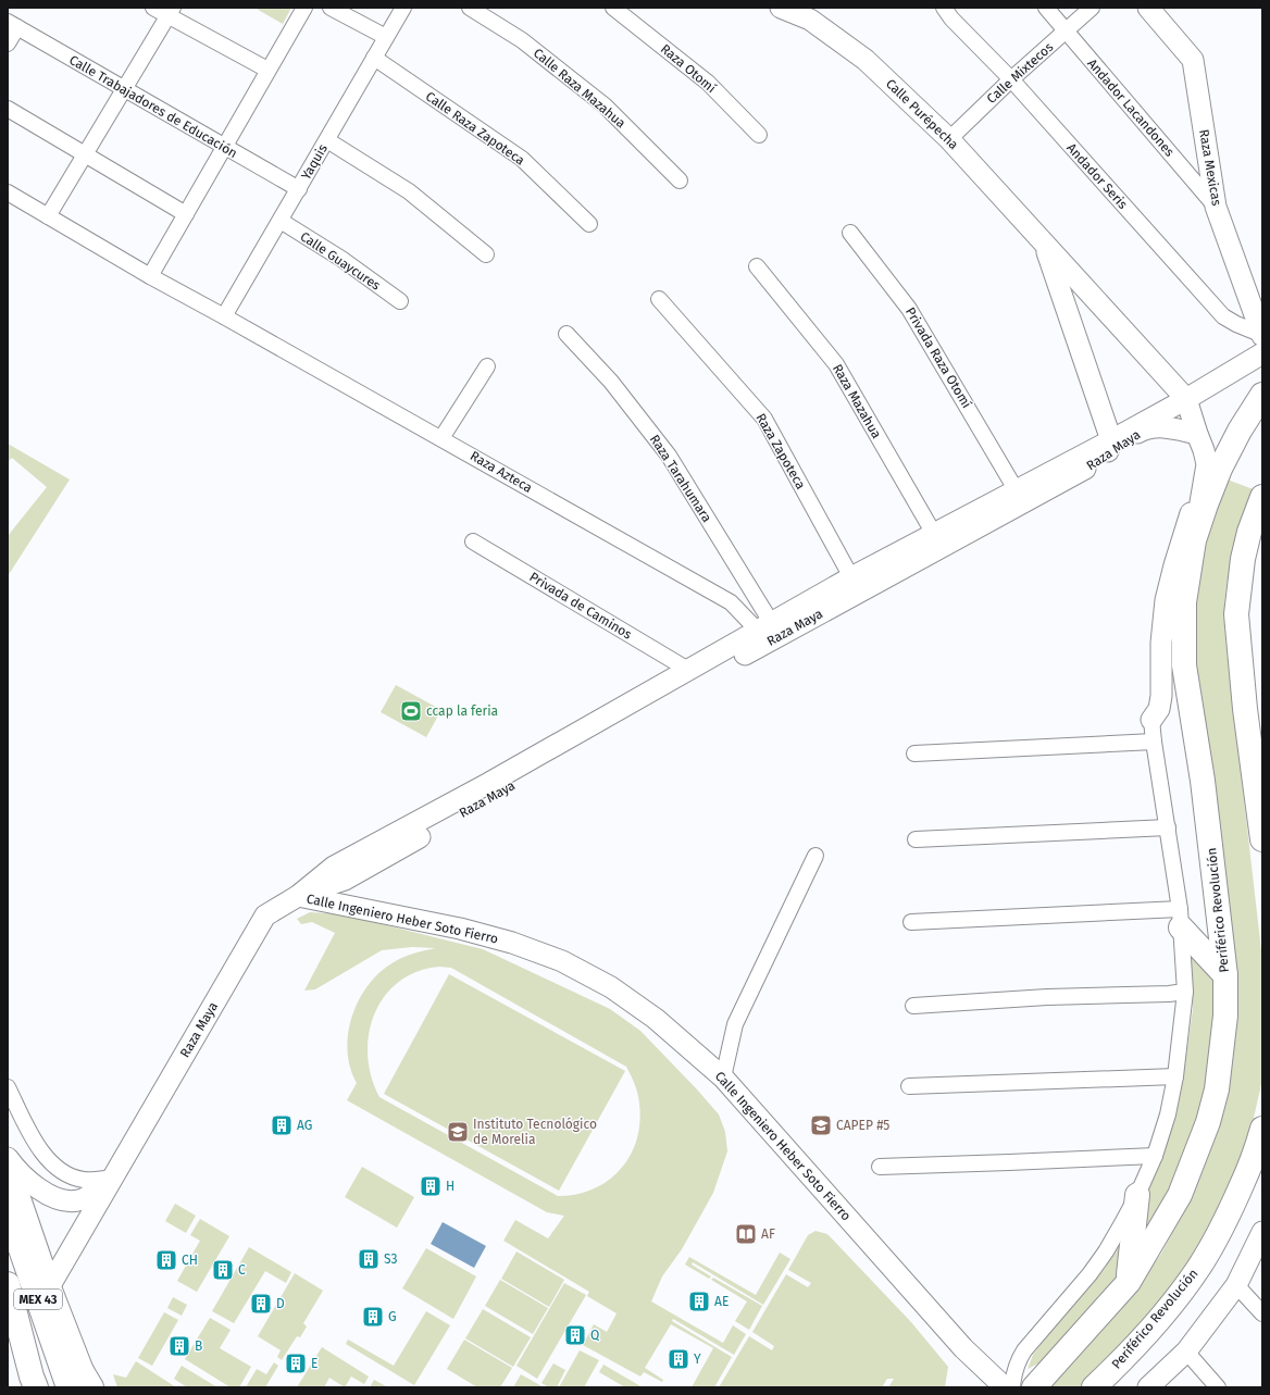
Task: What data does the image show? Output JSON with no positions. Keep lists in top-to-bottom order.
{
  "streets": {
    "main road": ["Periférico Revolución", "MEX 43"],
    "street": [
      "Raza Otomí",
      "Calle Mixtecos",
      "Calle Raza Mazahua",
      "Calle Trabajadores de Educación",
      "Andador Lacandones",
      "Calle Purépecha",
      "Calle Raza Zapoteca",
      "Yaquis",
      "Raza Mexicas",
      "Andador Seris",
      "Calle Guaycures",
      "Privada Raza Otomí",
      "Raza Mazahua",
      "Raza Maya",
      "Raza Zapoteca",
      "Raza Azteca",
      "Raza Tarahumara",
      "Privada de Caminos",
      "Calle Ingeniero Heber Soto Fierro"
    ]
  },
  "crossings": [
    ["Calle Mixtecos", "Andador Lacandones"],
    ["Calle Mixtecos", "Calle Purépecha"],
    ["Calle Mixtecos", "Andador Seris"],
    ["Calle Trabajadores de Educación", "Yaquis"],
    ["Andador Lacandones", "Raza Mexicas"],
    ["Calle Purépecha", "Raza Maya"],
    ["Calle Raza Zapoteca", "Yaquis"],
    ["Yaquis", "Calle Guaycures"],
    ["Yaquis", "Raza Azteca"],
    ["Raza Mexicas", "Andador Seris"],
    ["Privada Raza Otomí", "Raza Maya"],
    ["Raza Mazahua", "Raza Maya"],
    ["Raza Maya", "Raza Zapoteca"],
    ["Raza Maya", "Raza Azteca"],
    ["Raza Maya", "Raza Tarahumara"],
    ["Raza Maya", "Privada de Caminos"],
    ["Raza Maya", "Calle Ingeniero Heber Soto Fierro"],
    ["Raza Azteca", "Raza Tarahumara"]
  ],
  "places": {
    "sports": ["ccap la feria"],
    "building": [
      "AG",
      "H",
      "S3",
      "CH",
      "C",
      "AE",
      "D",
      "G",
      "Q",
      "B",
      "Y",
      "E"
    ],
    "school or university": ["CAPEP #5", "Instituto Tecnológico de Morelia"],
    "library": ["AF"]
  }
}
